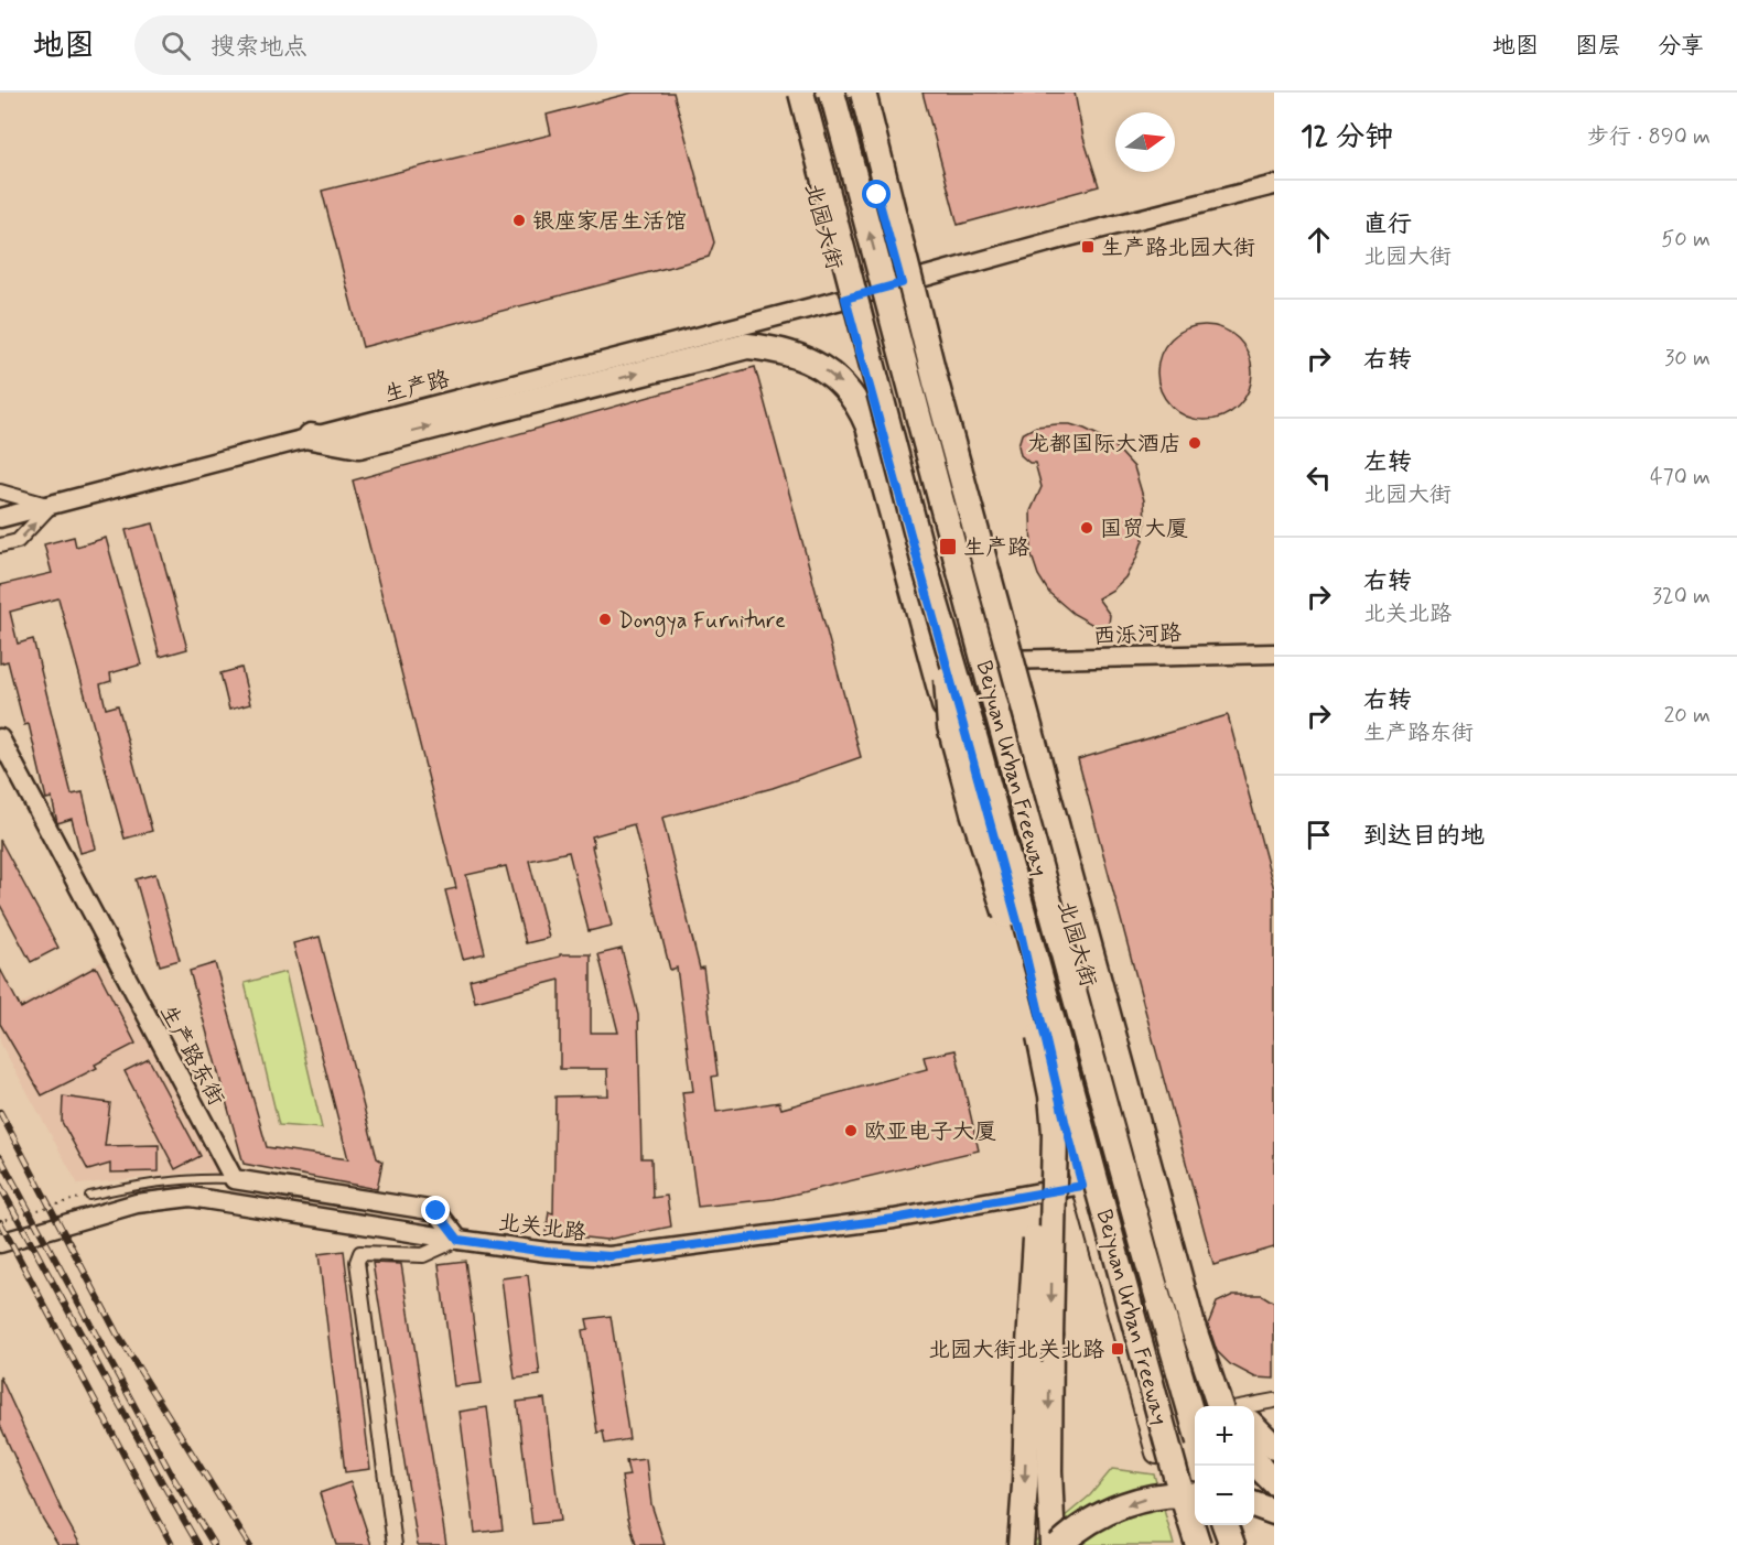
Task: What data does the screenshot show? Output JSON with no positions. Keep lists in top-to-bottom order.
{
  "streets": {
    "highway": ["Beiyuan Urban Freeway"],
    "main road": ["北园大街"],
    "street": [
      "生产路",
      "西泺河路",
      "生产路东街",
      "北关北路"
    ]
  },
  "crossings": [
    ["北园大街", "生产路"],
    ["北园大街", "西泺河路"],
    ["北园大街", "北关北路"]
  ],
  "places": {
    "other": [
      "银座家居生活馆",
      "龙都国际大酒店",
      "国贸大厦",
      "Dongya Furniture",
      "欧亚电子大厦"
    ],
    "transit": ["生产路北园大街", "生产路", "北园大街北关北路"]
  },
  "north": "right",
  "page": {
    "header": "地图",
    "search": "搜索地点",
    "nav": ["地图", "图层", "分享"],
    "heading": ["12 分钟", "步行 · 890 m"],
    "list": [
      ["直行", "北园大街", "50 m"],
      ["右转", "30 m"],
      ["左转", "北园大街", "470 m"],
      ["右转", "北关北路", "320 m"],
      ["右转", "生产路东街", "20 m"],
      "到达目的地"
    ],
    "map_buttons": ["+", "−"]
  }
}
